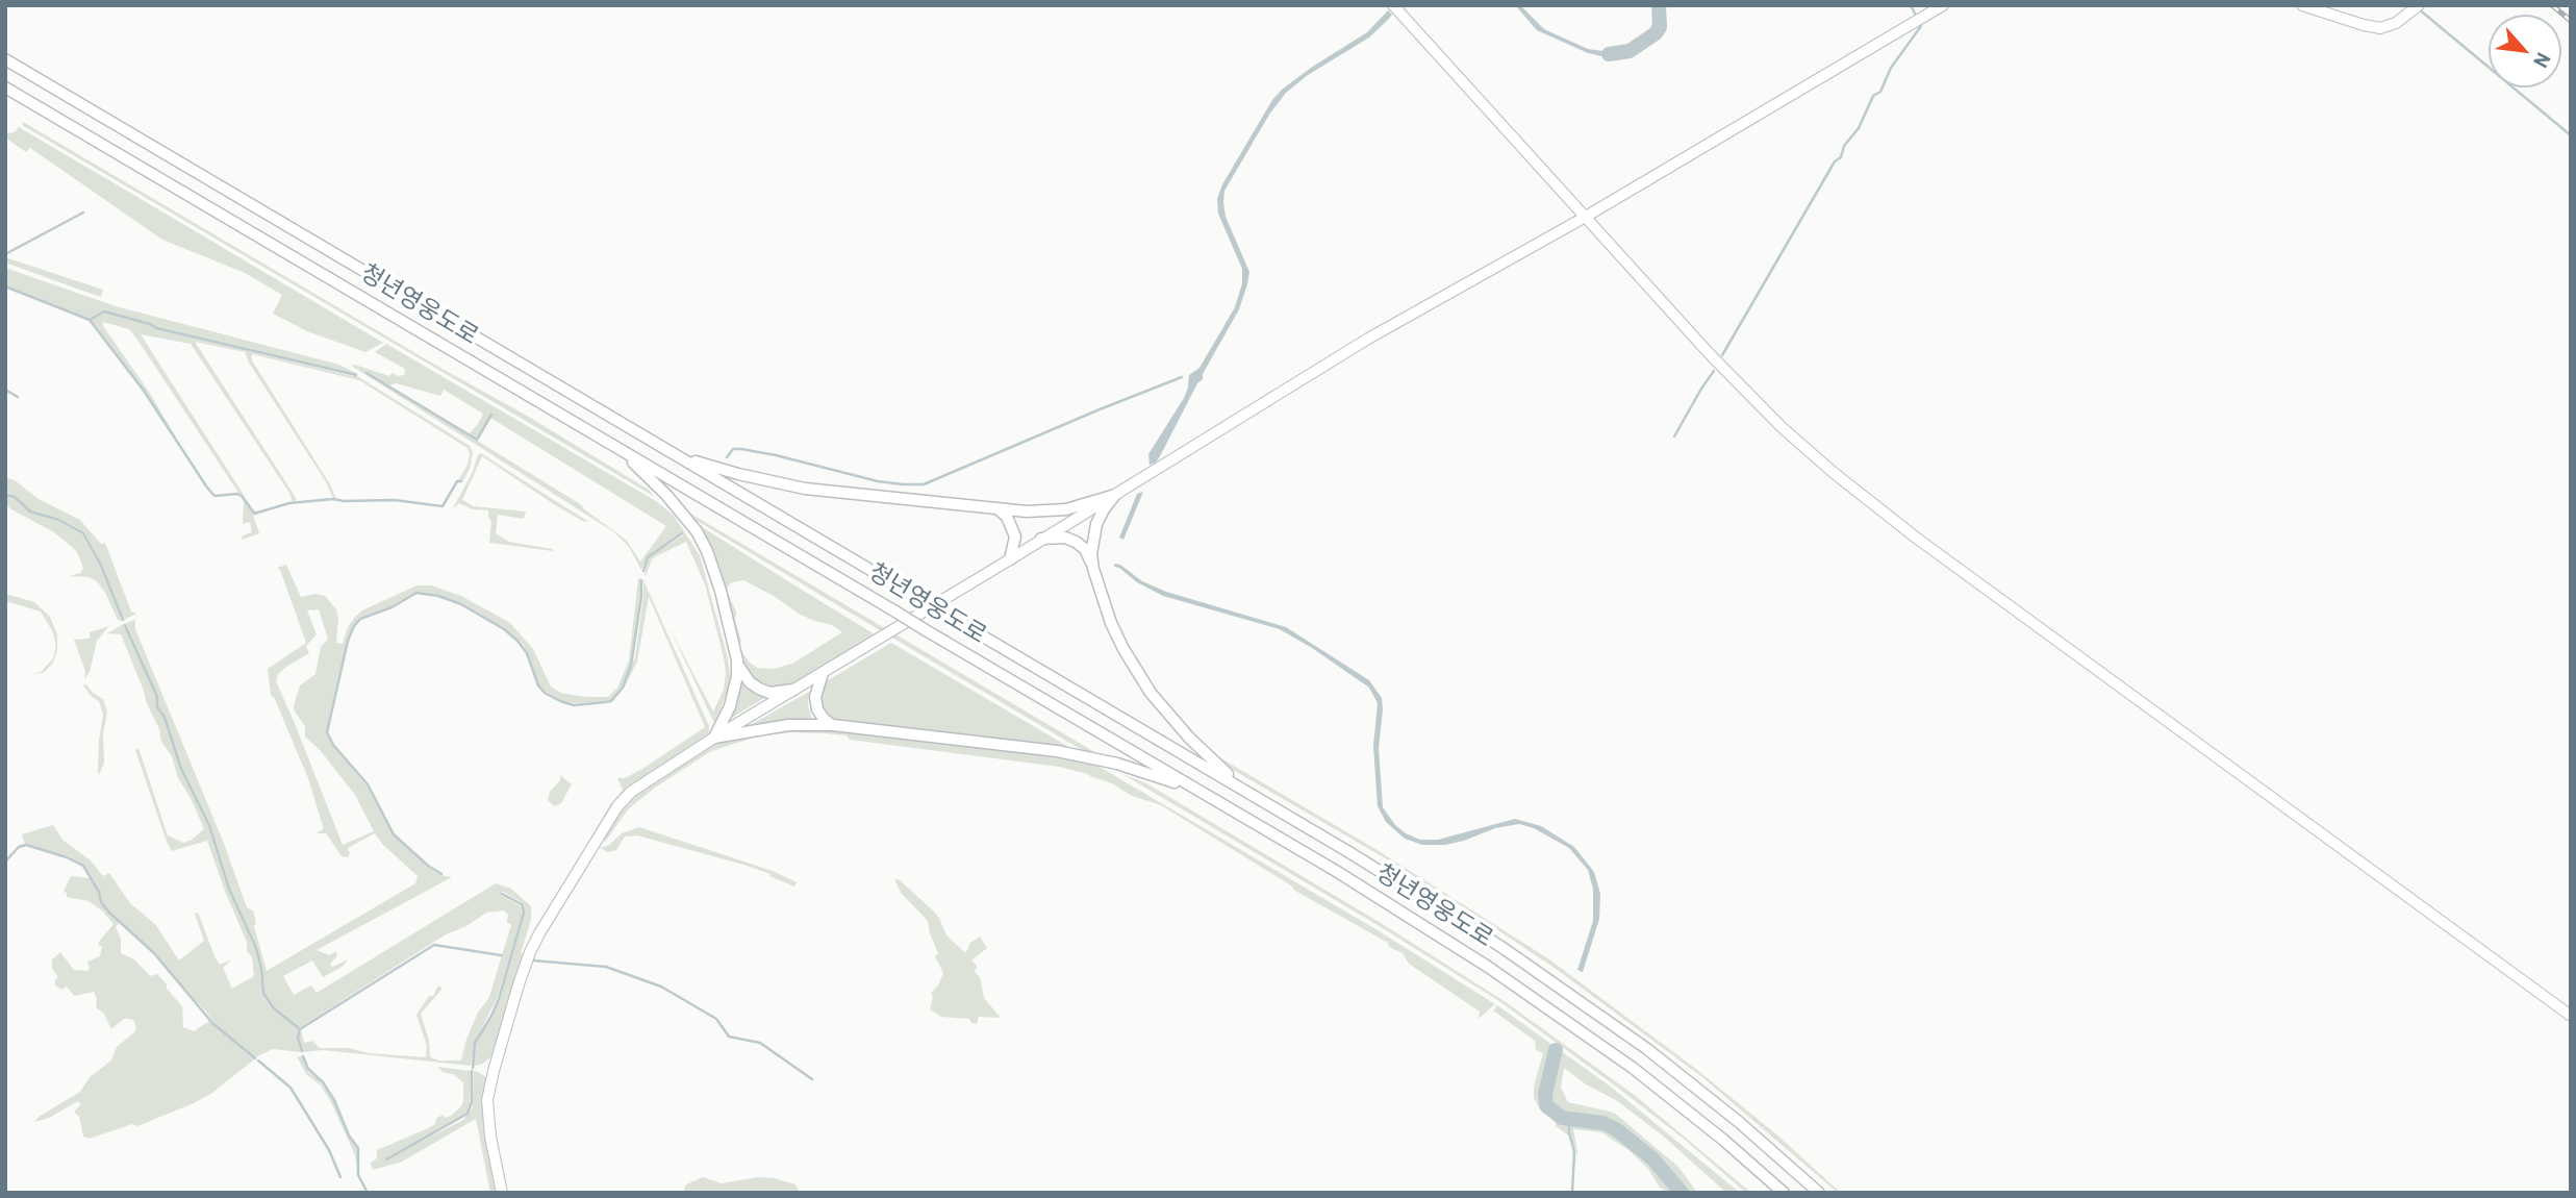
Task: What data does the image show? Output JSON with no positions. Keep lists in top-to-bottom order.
{
  "streets": {
    "highway": ["청년영웅도로"]
  },
  "north": "bottom right"
}
